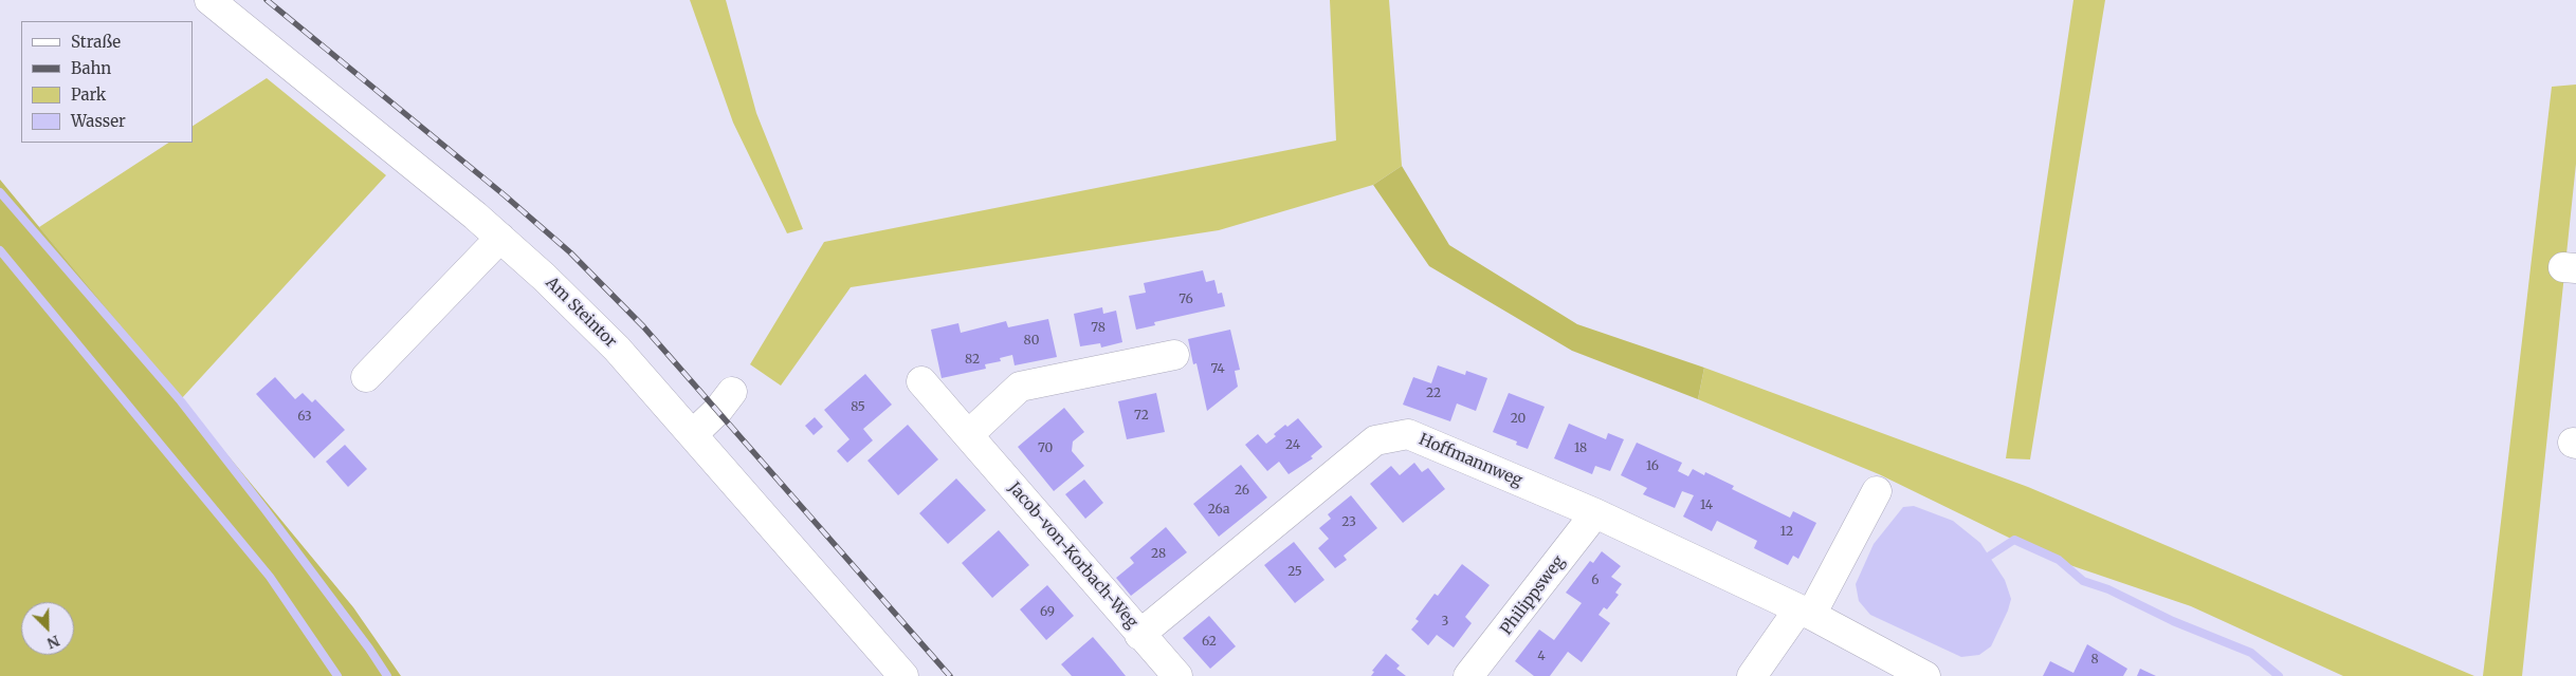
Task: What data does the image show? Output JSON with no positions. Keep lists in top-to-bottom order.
{
  "streets": {
    "street": [
      "Am Steintor",
      "Hoffmannweg",
      "Jacob-von-Korbach-Weg",
      "Philippsweg"
    ]
  },
  "crossings": [
    ["Hoffmannweg", "Jacob-von-Korbach-Weg"],
    ["Hoffmannweg", "Philippsweg"]
  ],
  "house_numbers": [
    "76",
    "78",
    "80",
    "82",
    "74",
    "22",
    "85",
    "72",
    "63",
    "20",
    "24",
    "70",
    "18",
    "16",
    "26",
    "14",
    "26a",
    "23",
    "12",
    "28",
    "25",
    "6",
    "69",
    "3",
    "62",
    "4",
    "8"
  ],
  "legend": [
    "Straße",
    "Bahn",
    "Park",
    "Wasser"
  ],
  "north": "bottom right"
}
